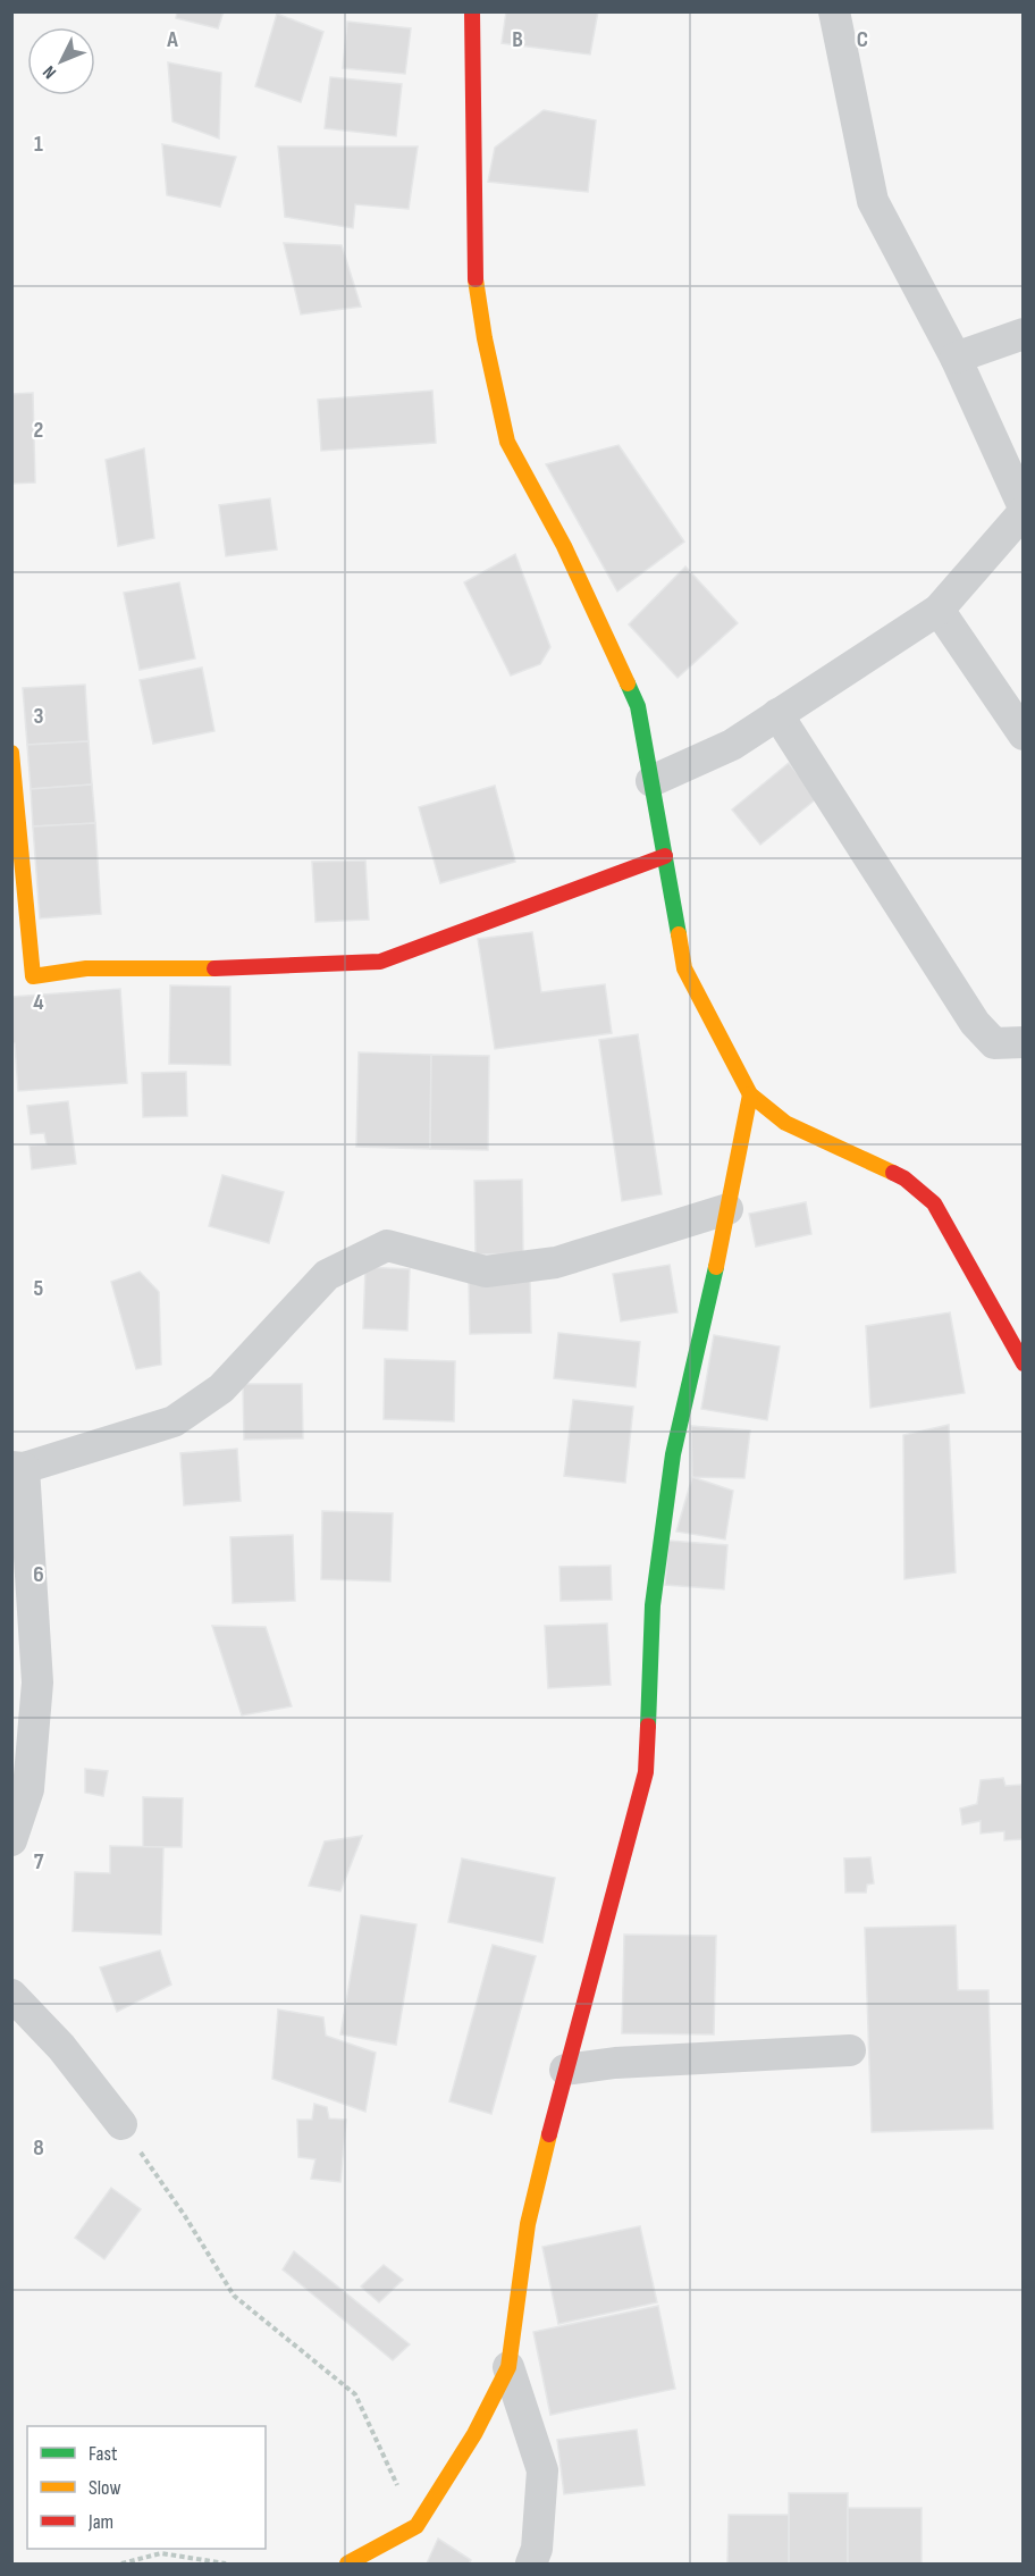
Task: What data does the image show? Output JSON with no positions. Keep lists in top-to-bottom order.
{
  "legend": ["Fast", "Slow", "Jam"],
  "north": "bottom left",
  "grid": {
    "columns": ["A", "B", "C"],
    "rows": [
      "1",
      "2",
      "3",
      "4",
      "5",
      "6",
      "7",
      "8"
    ]
  }
}
